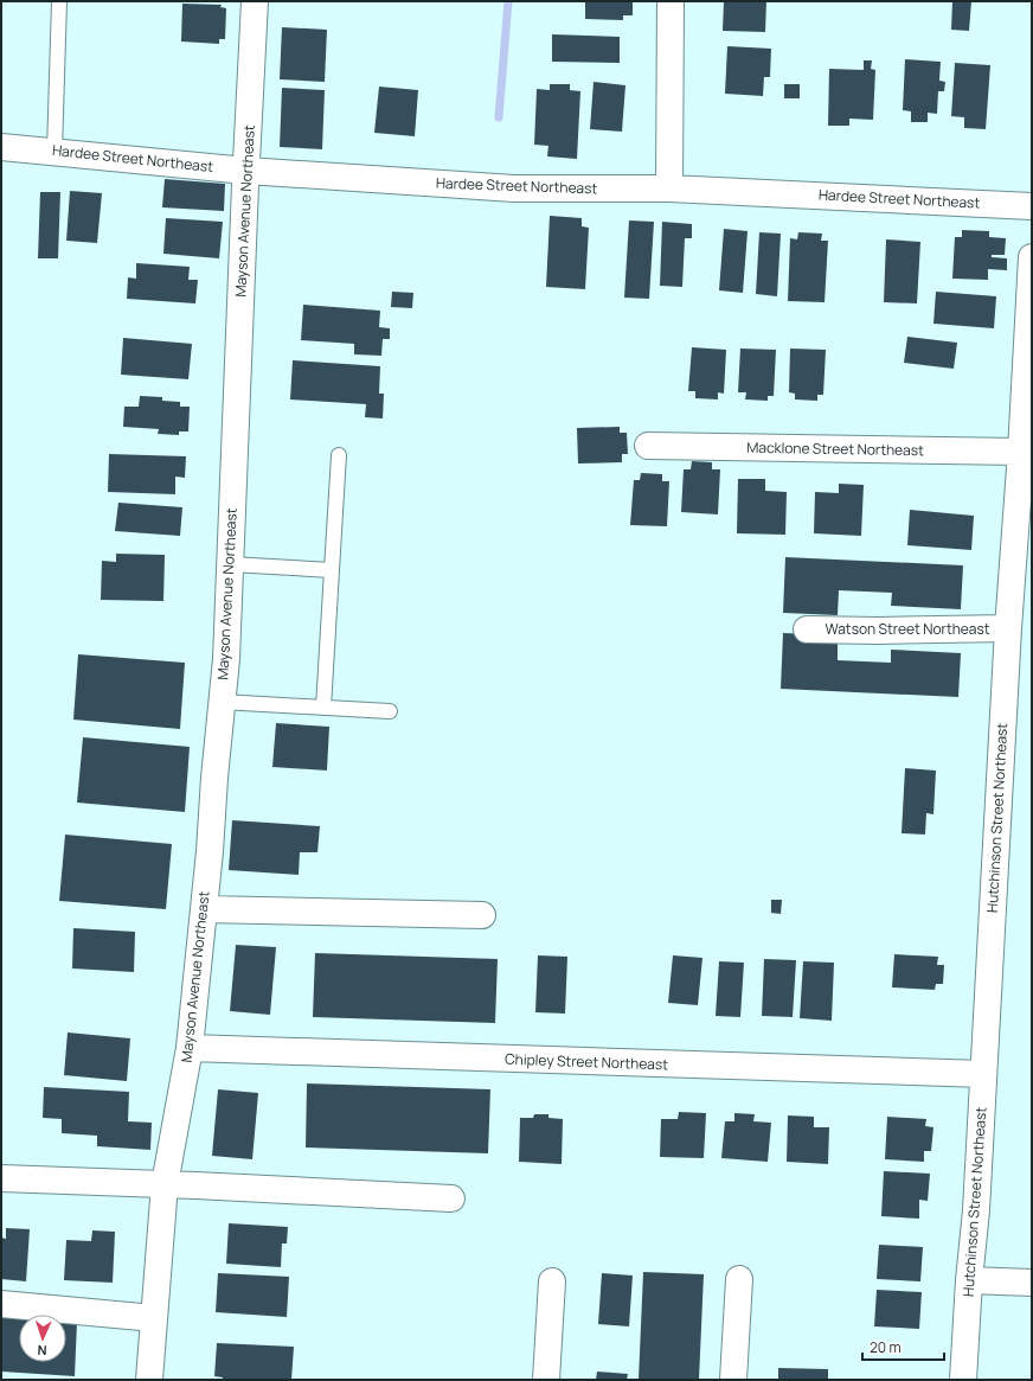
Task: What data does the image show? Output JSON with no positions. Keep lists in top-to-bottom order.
{
  "streets": {
    "street": [
      "Hardee Street Northeast",
      "Mayson Avenue Northeast",
      "Macklone Street Northeast",
      "Watson Street Northeast",
      "Hutchinson Street Northeast",
      "Chipley Street Northeast"
    ]
  },
  "crossings": [
    ["Hardee Street Northeast", "Mayson Avenue Northeast"],
    ["Mayson Avenue Northeast", "Chipley Street Northeast"],
    ["Macklone Street Northeast", "Hutchinson Street Northeast"],
    ["Watson Street Northeast", "Hutchinson Street Northeast"],
    ["Hutchinson Street Northeast", "Chipley Street Northeast"]
  ],
  "scale_bar": "20 m",
  "north": "bottom"
}
